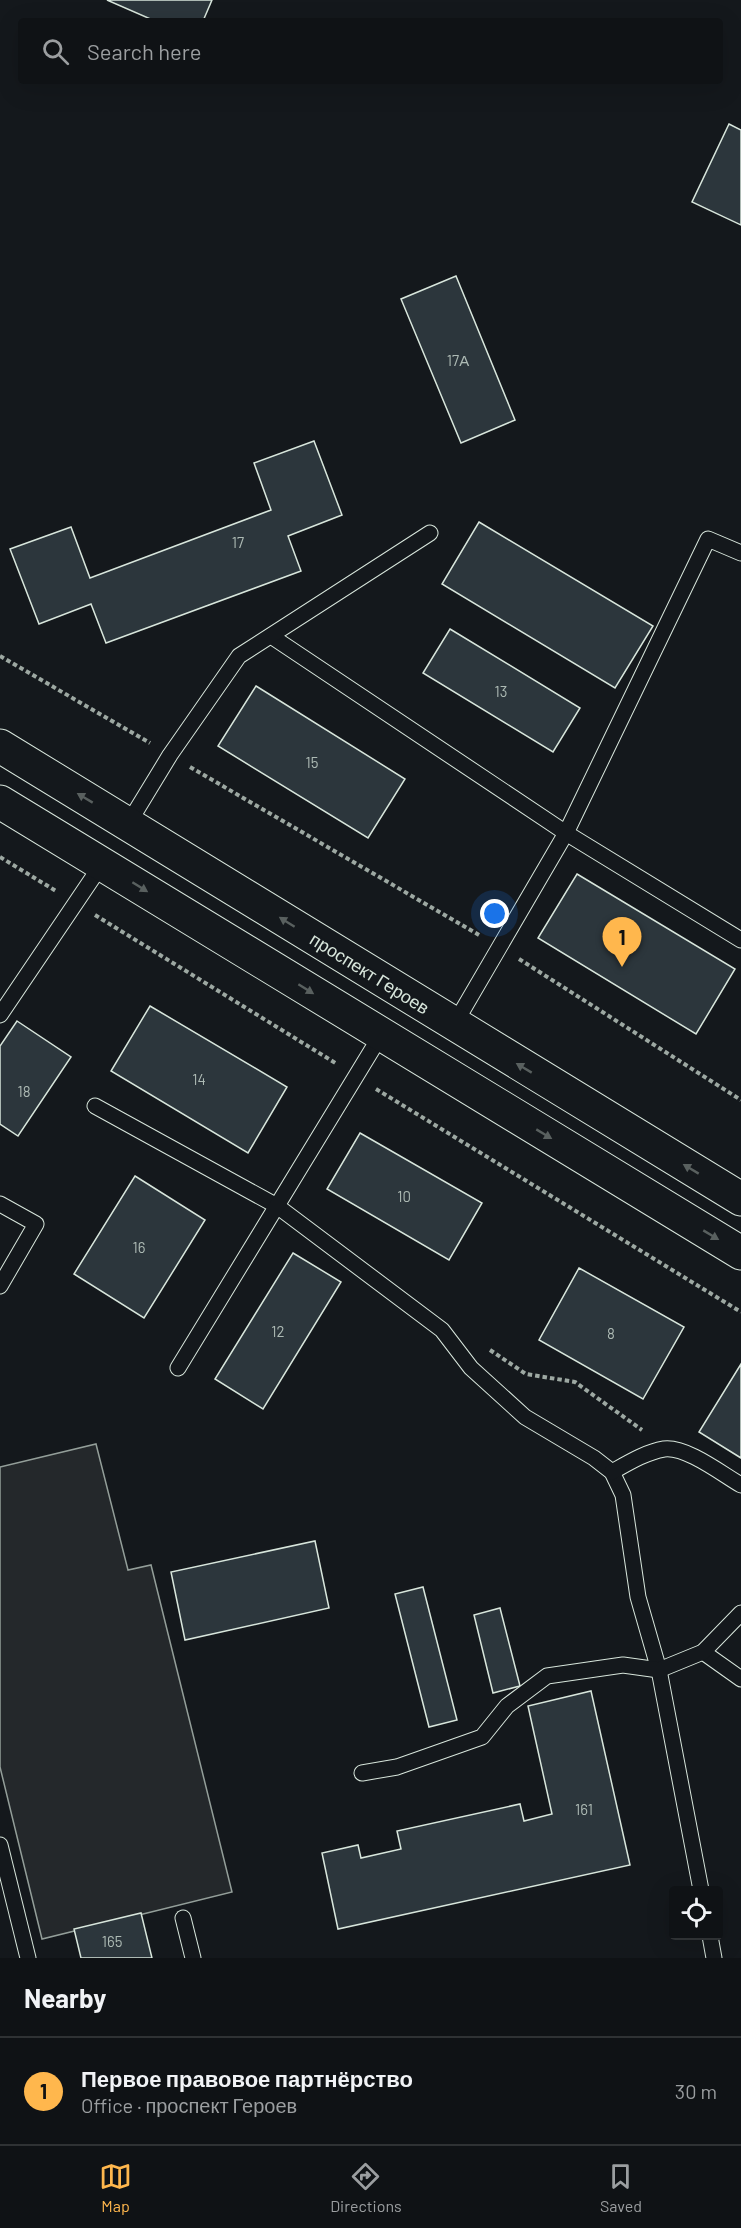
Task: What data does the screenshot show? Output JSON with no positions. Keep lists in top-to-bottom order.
{
  "streets": {
    "main road": ["проспект Героев"]
  },
  "house_numbers": [
    "17А",
    "17",
    "13",
    "15",
    "14",
    "18",
    "10",
    "16",
    "12",
    "8",
    "161",
    "165"
  ],
  "page": {
    "search": "Search here",
    "pins": "1",
    "heading": "Nearby",
    "list": [
      {
        "mark": "1",
        "name": "Первое правовое партнёрство",
        "note": "Office · проспект Героев",
        "value": "30 m"
      }
    ],
    "nav": ["Map", "Directions", "Saved"]
  }
}
